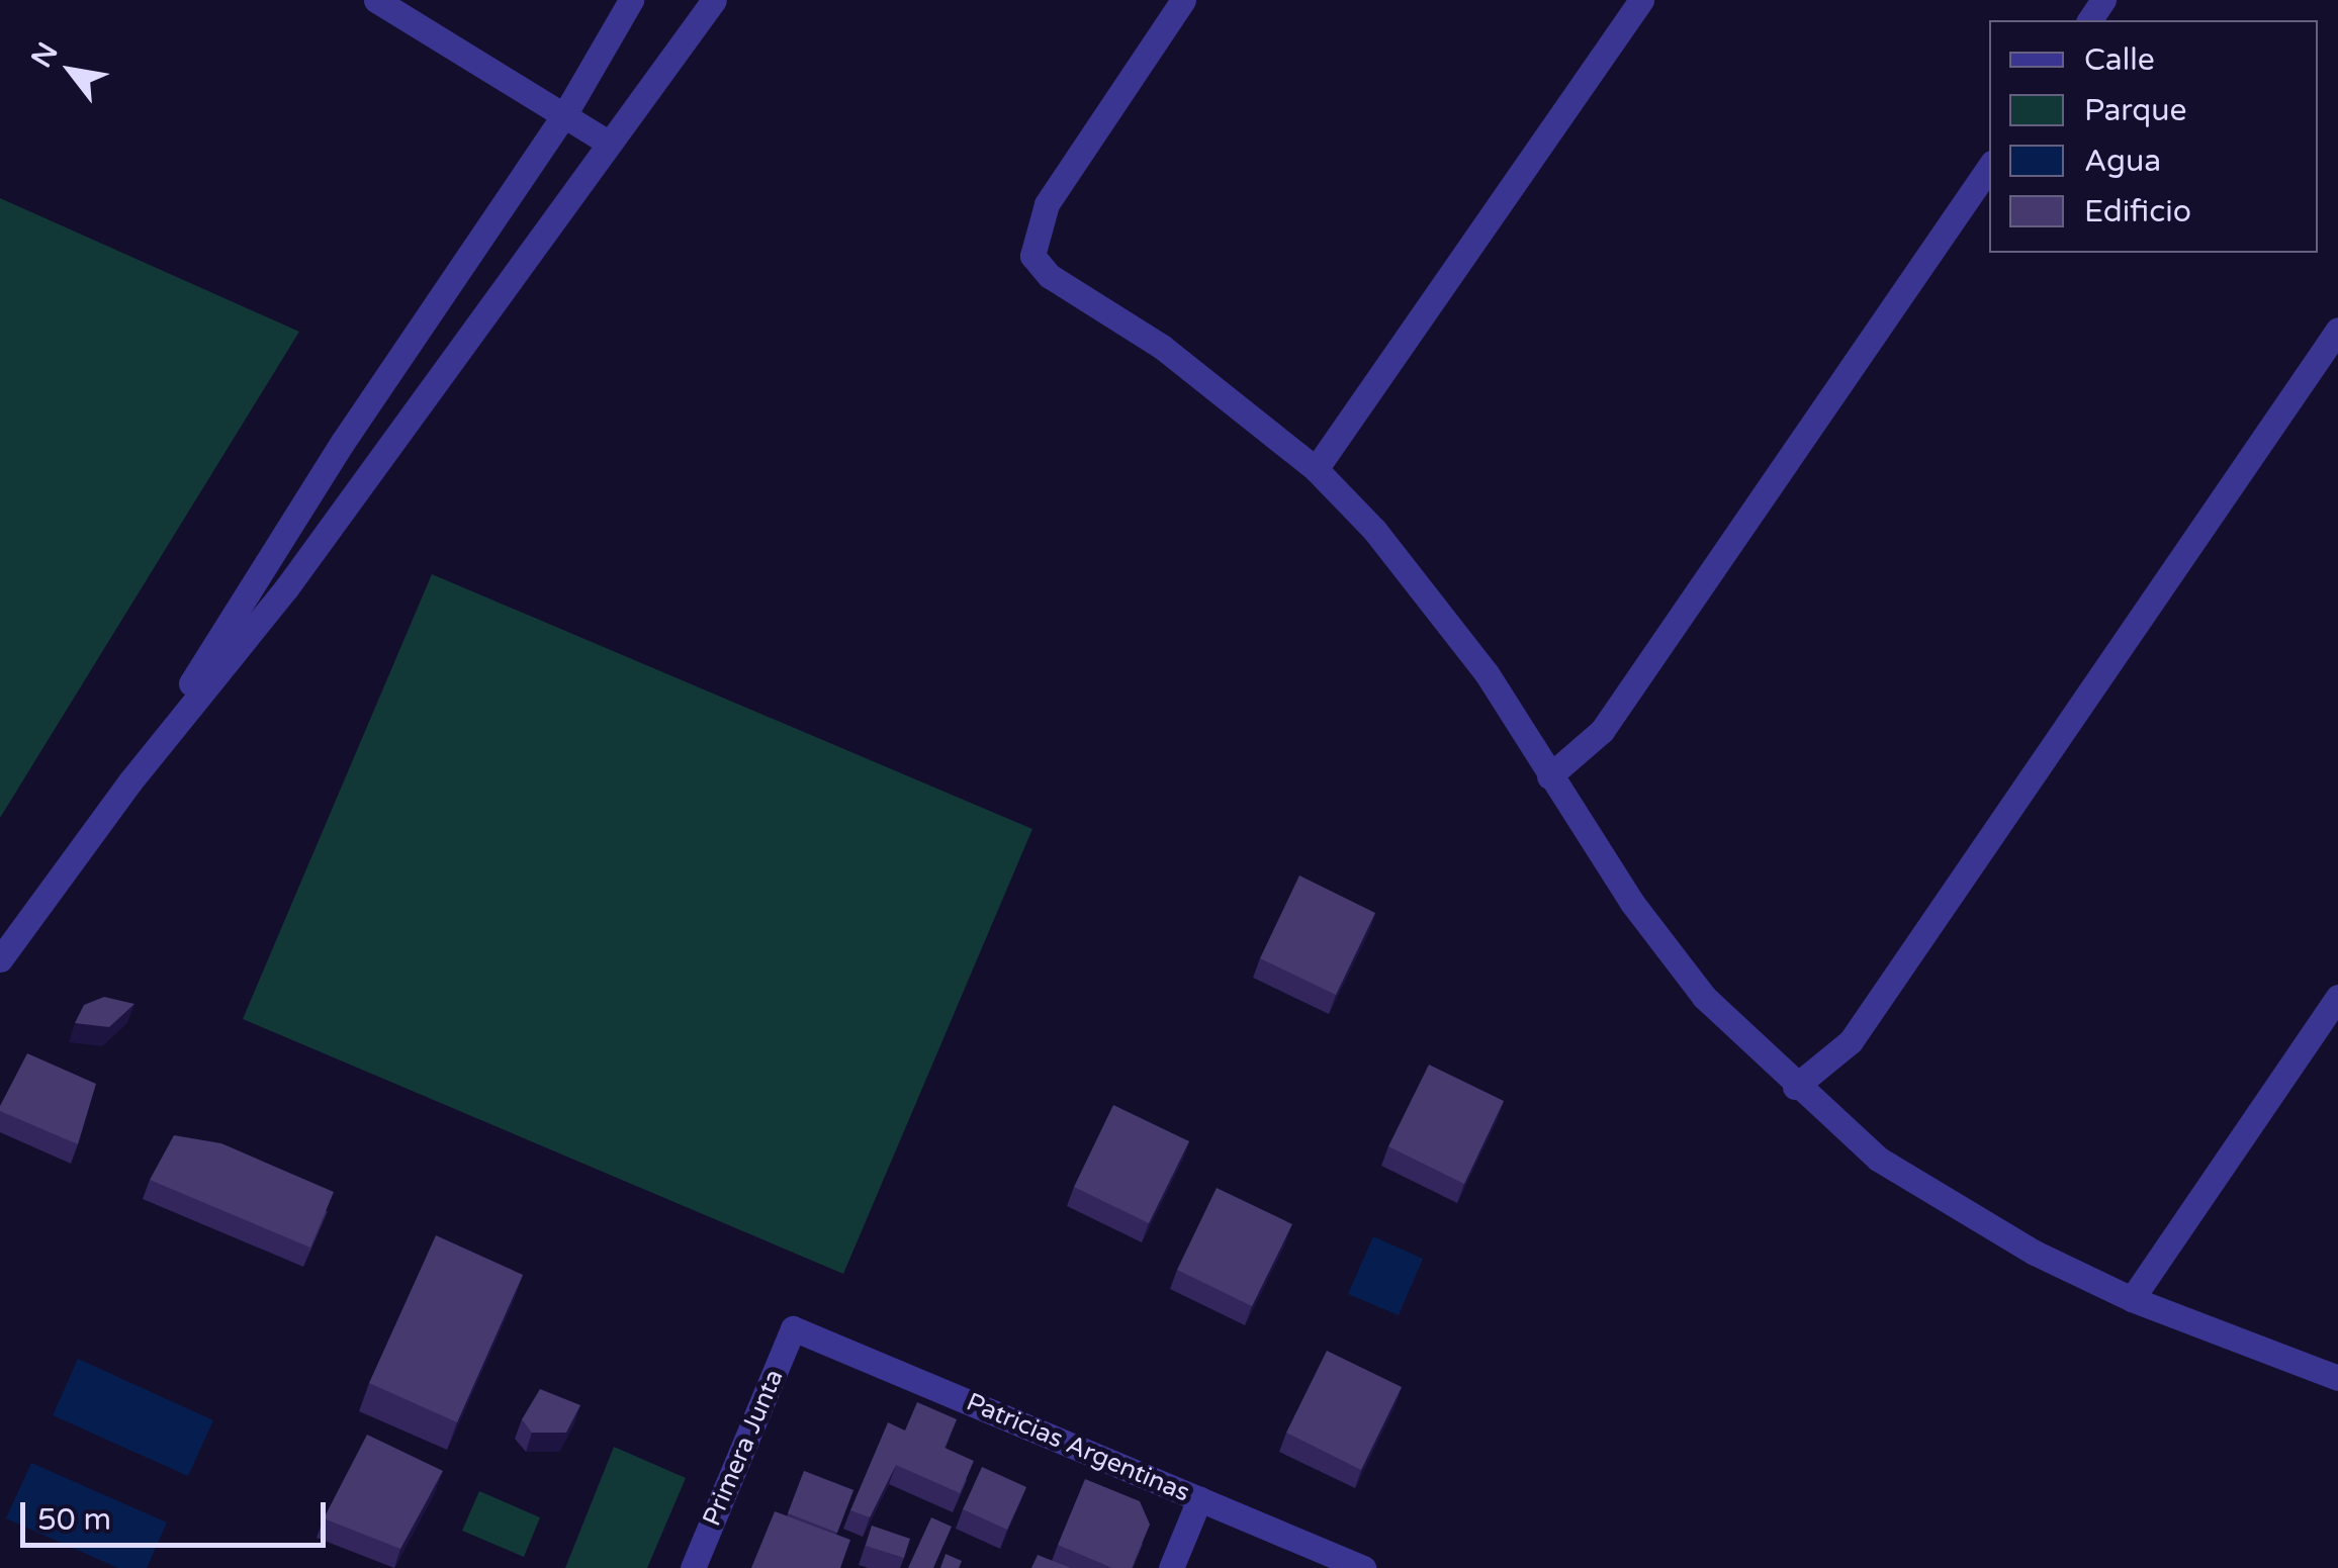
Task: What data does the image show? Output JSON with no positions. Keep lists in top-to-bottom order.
{
  "streets": {
    "street": ["Primera Junta", "Patricias Argentinas"]
  },
  "crossings": [
    ["Primera Junta", "Patricias Argentinas"]
  ],
  "legend": [
    "Calle",
    "Parque",
    "Agua",
    "Edificio"
  ],
  "scale_bar": "50 m",
  "north": "top left"
}
